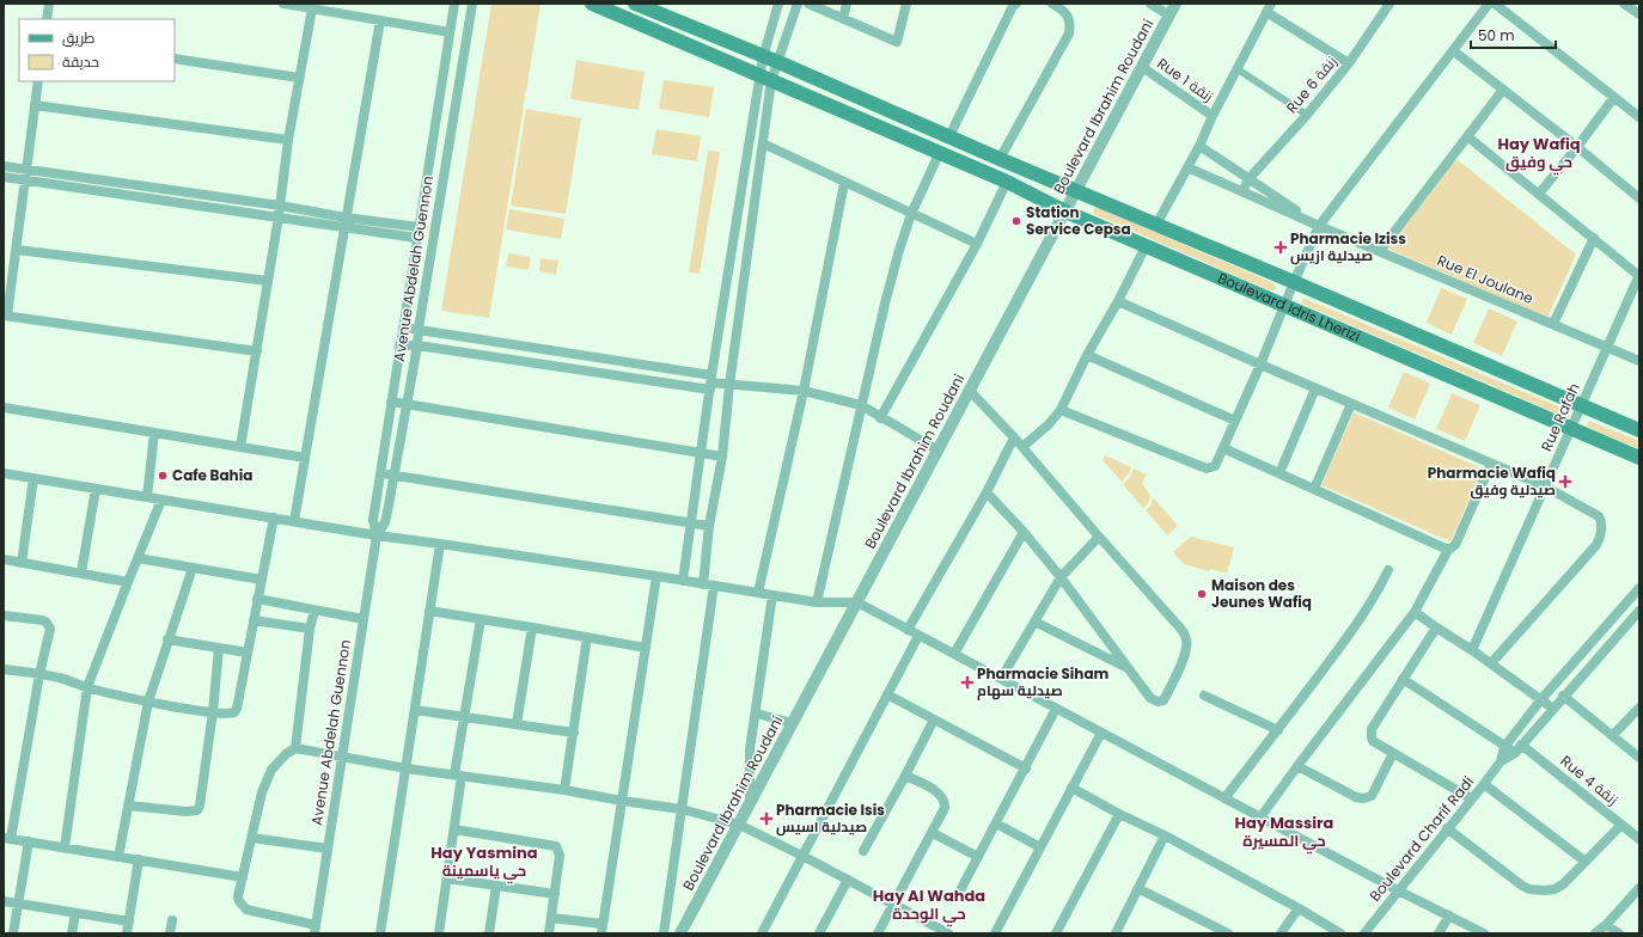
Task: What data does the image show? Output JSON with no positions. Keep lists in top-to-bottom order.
{
  "streets": {
    "main road": ["Boulevard Idris Lherizi"],
    "street": [
      "Rue 1 زنقة",
      "Rue 6 زنقة",
      "Boulevard Ibrahim Roudani",
      "Avenue Abdelah Guennon",
      "Rue El Joulane",
      "Rue Rafah",
      "Rue 4 زنقة",
      "Boulevard Charif Radi"
    ]
  },
  "crossings": [
    ["Rue 1 زنقة", "Boulevard Ibrahim Roudani"],
    ["Boulevard Ibrahim Roudani", "Boulevard Idris Lherizi"],
    ["Rue El Joulane", "Rue Rafah"],
    ["Boulevard Idris Lherizi", "Rue Rafah"]
  ],
  "districts": [
    "Hay Wafiq حي وفيق",
    "Hay Massira حي المسيرة",
    "Hay Yasmina حي ياسمينة",
    "Hay Al Wahda حي الوحدة"
  ],
  "places": {
    "other": ["Station Service Cepsa", "Cafe Bahia", "Maison des Jeunes Wafiq"],
    "health": [
      "Pharmacie Iziss صيدلية ازيس",
      "Pharmacie Wafiq صيدلية وفيق",
      "Pharmacie Siham صيدلية سهام",
      "Pharmacie Isis صيدلية اسيس"
    ]
  },
  "legend": ["طريق", "حديقة"],
  "scale_bar": "50 m"
}
